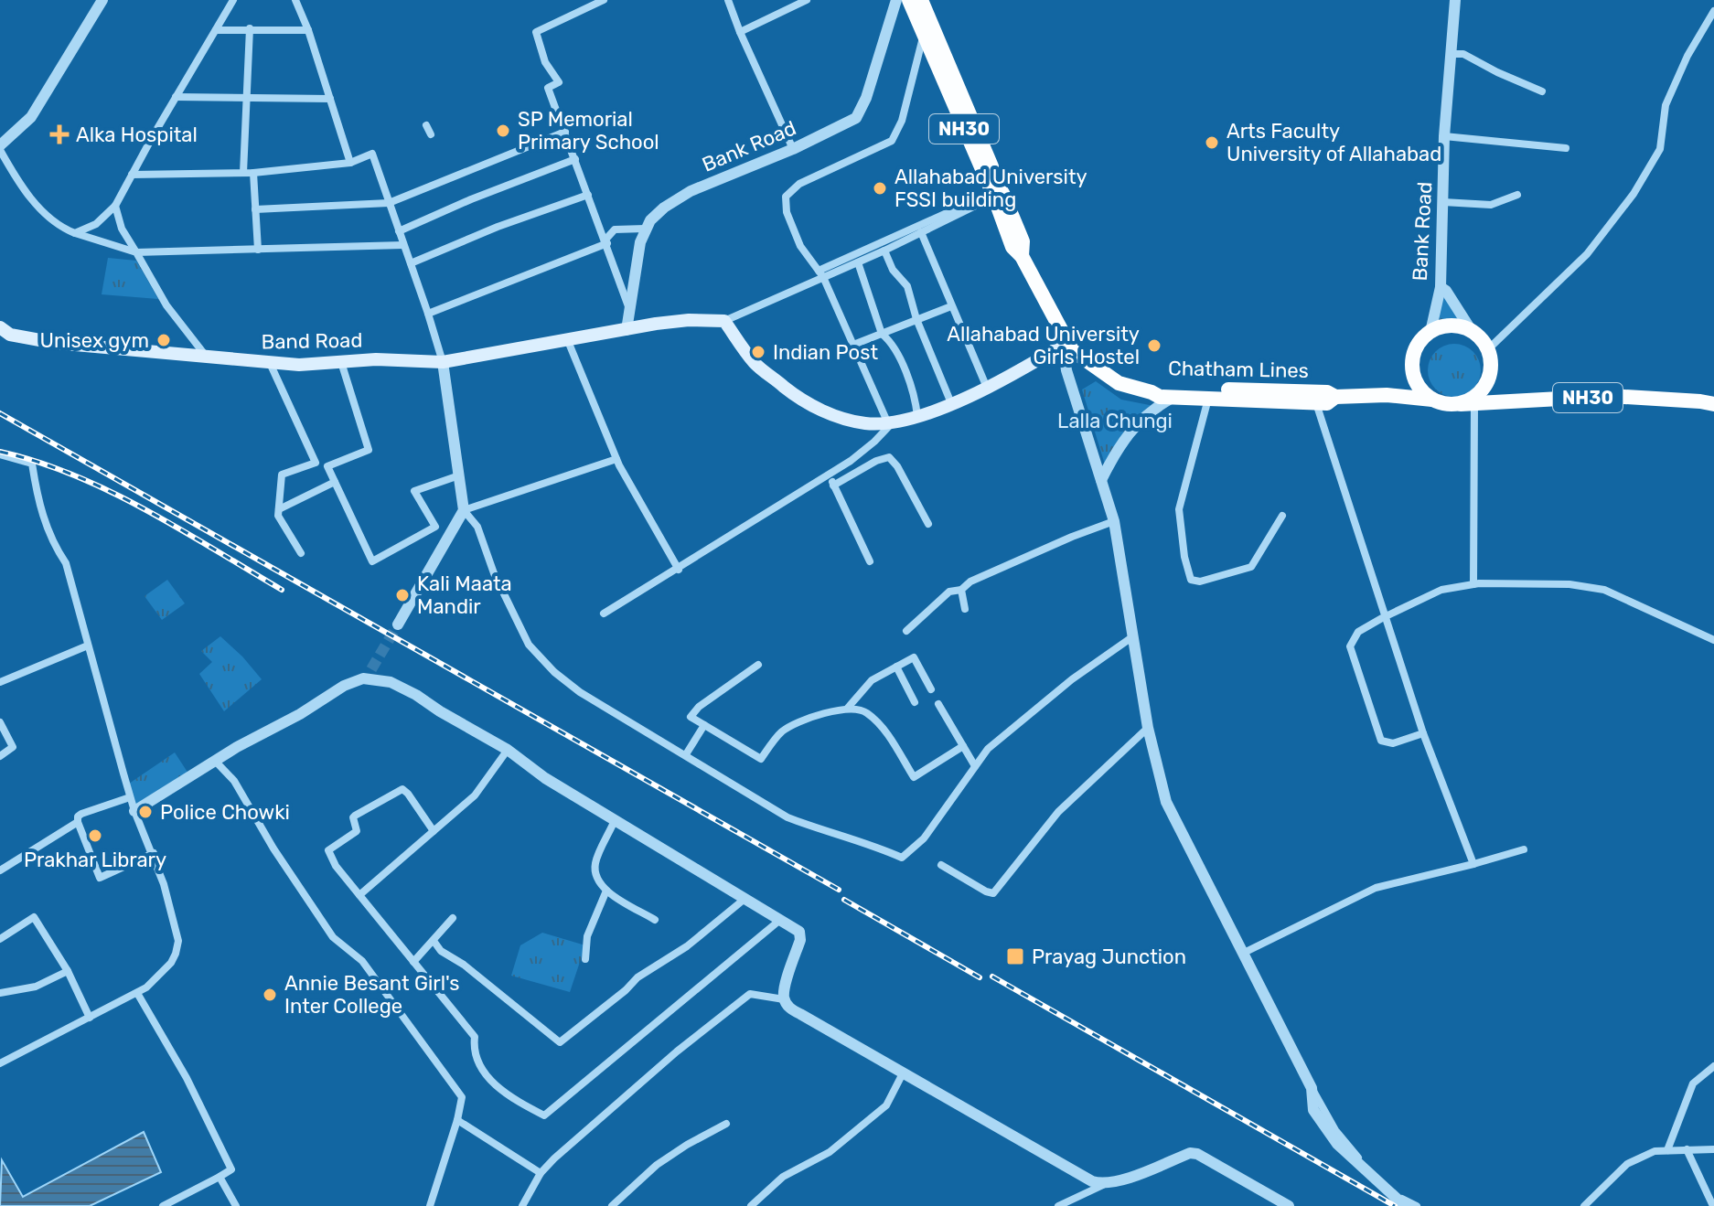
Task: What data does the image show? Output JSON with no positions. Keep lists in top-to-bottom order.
{
  "streets": {
    "highway": ["NH30", "Chatham Lines"],
    "main road": ["Band Road"],
    "street": ["Bank Road"]
  },
  "crossings": [
    ["NH30", "Bank Road"],
    ["NH30", "Chatham Lines"],
    ["Bank Road", "Chatham Lines"]
  ],
  "parks": ["Lalla Chungi"],
  "places": {
    "other": [
      "SP Memorial Primary School",
      "Arts Faculty University of Allahabad",
      "Allahabad University FSSI building",
      "Unisex gym",
      "Allahabad University Girls Hostel",
      "Indian Post",
      "Kali Maata Mandir",
      "Police Chowki",
      "Prakhar Library",
      "Annie Besant Girl's Inter College"
    ],
    "health": ["Alka Hospital"],
    "transit": ["Prayag Junction"]
  }
}
